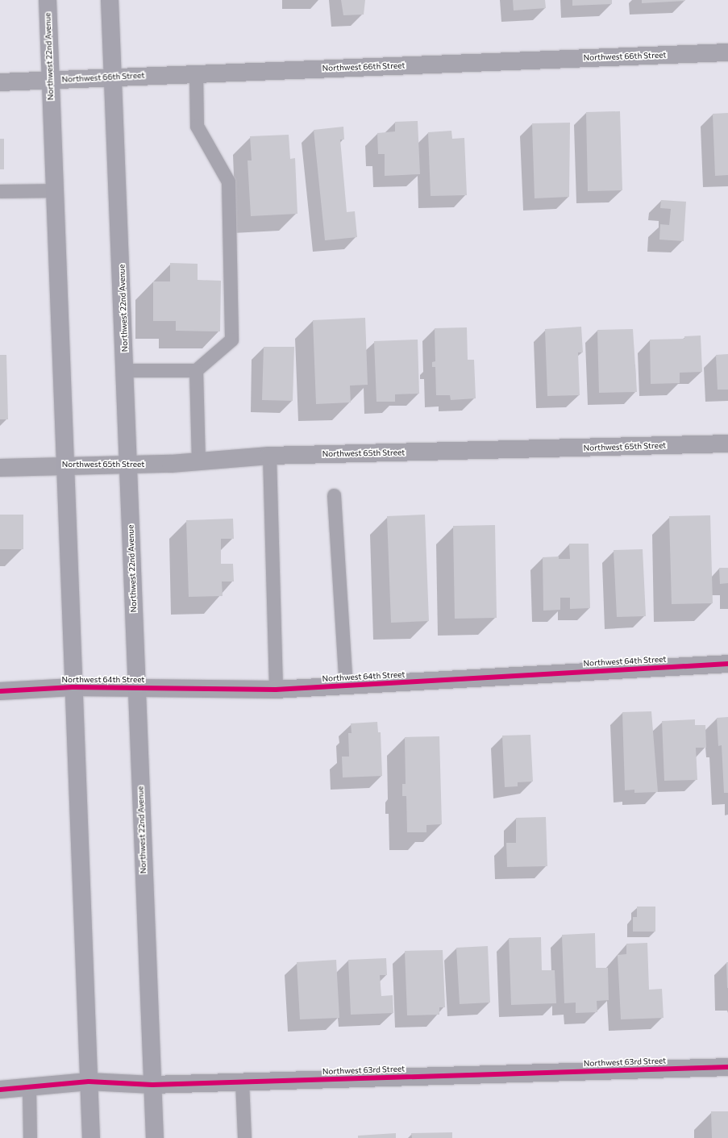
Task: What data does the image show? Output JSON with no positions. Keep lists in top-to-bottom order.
{
  "streets": {
    "main road": ["Northwest 22nd Avenue"],
    "street": [
      "Northwest 66th Street",
      "Northwest 65th Street",
      "Northwest 64th Street",
      "Northwest 63rd Street"
    ]
  },
  "crossings": [
    ["Northwest 22nd Avenue", "Northwest 66th Street"],
    ["Northwest 22nd Avenue", "Northwest 65th Street"],
    ["Northwest 22nd Avenue", "Northwest 64th Street"],
    ["Northwest 22nd Avenue", "Northwest 63rd Street"]
  ]
}
